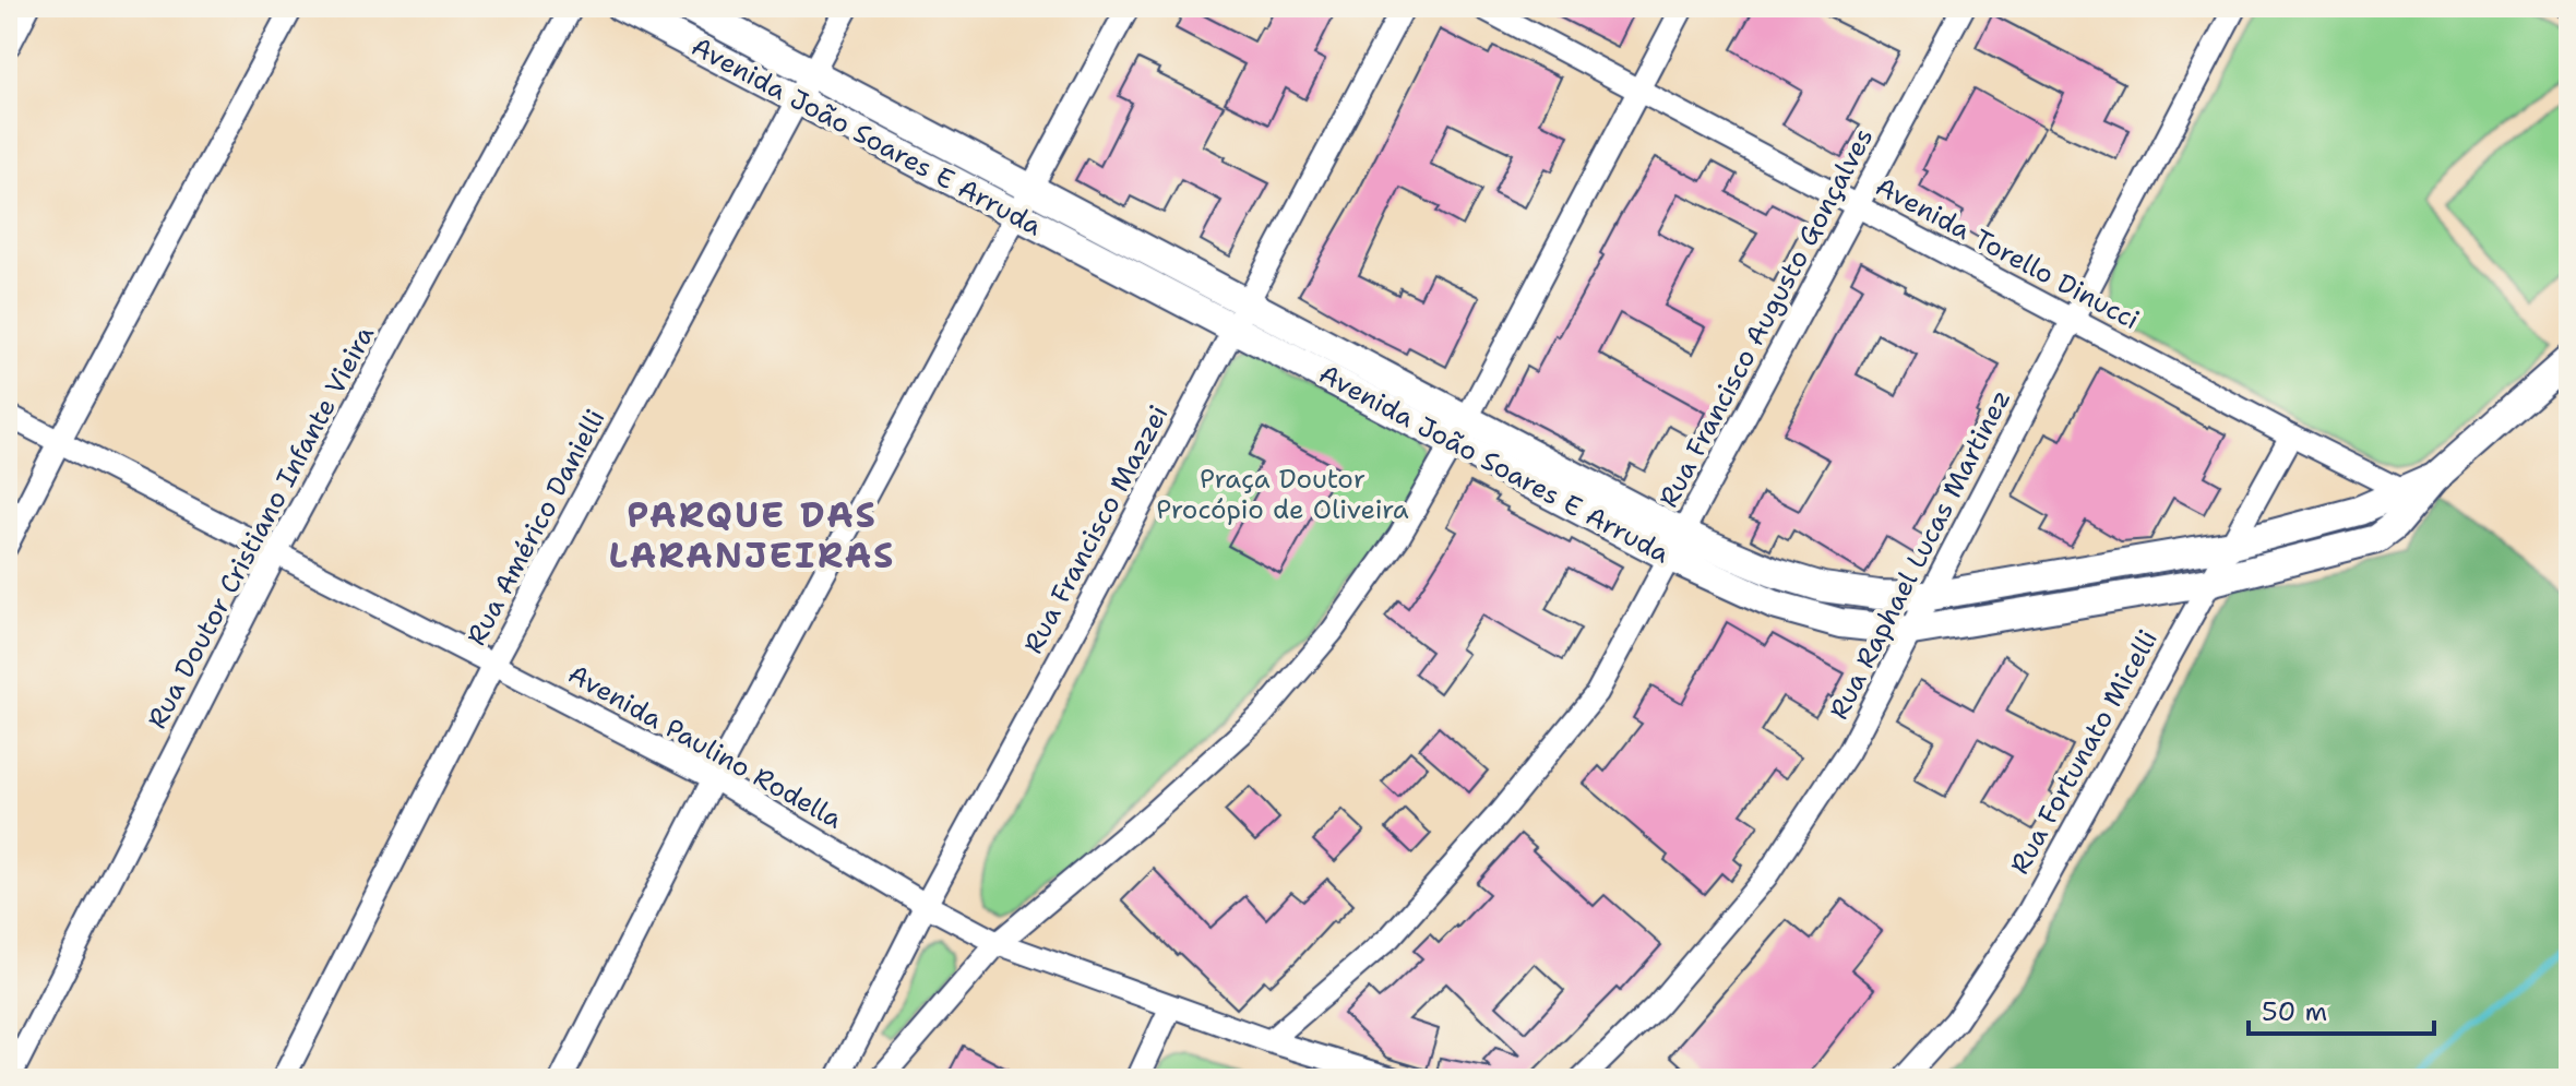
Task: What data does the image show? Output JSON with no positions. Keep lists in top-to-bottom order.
{
  "streets": {
    "street": [
      "Avenida João Soares E Arruda",
      "Avenida Torello Dinucci",
      "Rua Francisco Augusto Gonçalves",
      "Rua Doutor Cristiano Infante Vieira",
      "Rua Américo Danielli",
      "Rua Francisco Mazzei",
      "Rua Raphael Lucas Martinez",
      "Avenida Paulino Rodella",
      "Rua Fortunato Micelli"
    ]
  },
  "crossings": [
    ["Avenida João Soares E Arruda", "Avenida Torello Dinucci"],
    ["Avenida João Soares E Arruda", "Rua Francisco Augusto Gonçalves"],
    ["Avenida João Soares E Arruda", "Rua Américo Danielli"],
    ["Avenida João Soares E Arruda", "Rua Francisco Mazzei"],
    ["Avenida João Soares E Arruda", "Rua Raphael Lucas Martinez"],
    ["Avenida João Soares E Arruda", "Rua Fortunato Micelli"],
    ["Avenida Torello Dinucci", "Rua Francisco Augusto Gonçalves"],
    ["Avenida Torello Dinucci", "Rua Raphael Lucas Martinez"],
    ["Avenida Torello Dinucci", "Rua Fortunato Micelli"],
    ["Rua Francisco Augusto Gonçalves", "Avenida Paulino Rodella"],
    ["Rua Doutor Cristiano Infante Vieira", "Avenida Paulino Rodella"],
    ["Rua Américo Danielli", "Avenida Paulino Rodella"],
    ["Rua Francisco Mazzei", "Avenida Paulino Rodella"]
  ],
  "districts": ["PARQUE DAS LARANJEIRAS"],
  "parks": ["Praça Doutor Procópio de Oliveira"],
  "scale_bar": "50 m"
}
